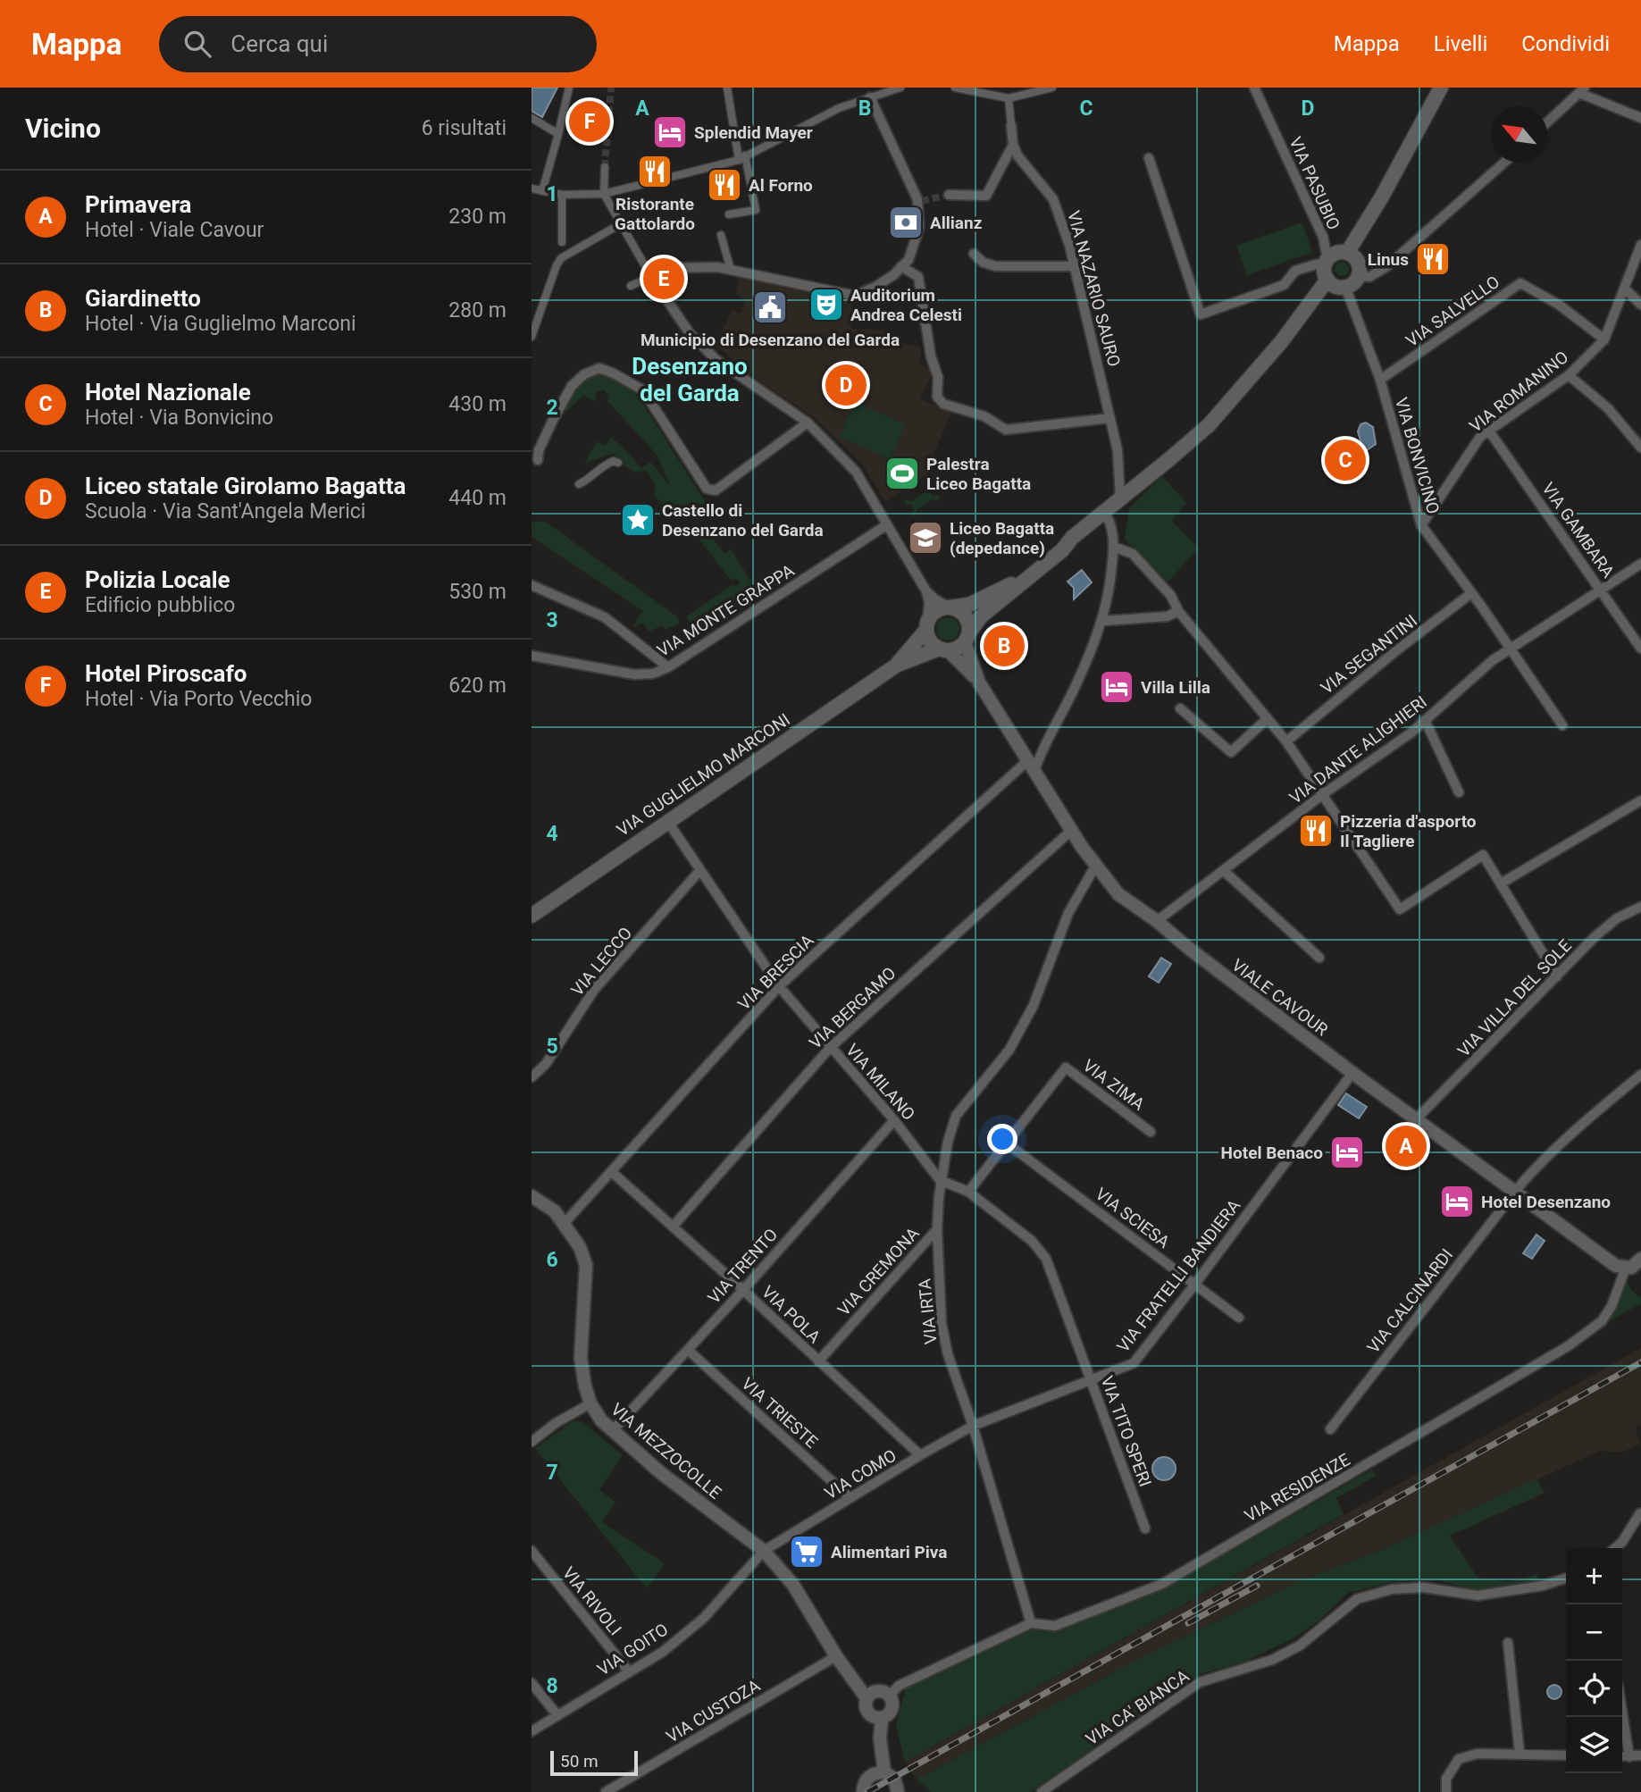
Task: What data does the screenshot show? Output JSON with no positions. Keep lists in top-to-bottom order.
{
  "streets": {
    "main road": ["VIA GUGLIELMO MARCONI"],
    "street": [
      "VIA PASUBIO",
      "VIA NAZARIO SAURO",
      "VIA SALVELLO",
      "VIA ROMANINO",
      "VIA BONVICINO",
      "VIA GAMBARA",
      "VIA MONTE GRAPPA",
      "VIA SEGANTINI",
      "VIA DANTE ALIGHIERI",
      "VIA LECCO",
      "VIA BRESCIA",
      "VIALE CAVOUR",
      "VIA VILLA DEL SOLE",
      "VIA BERGAMO",
      "VIA MILANO",
      "VIA ZIMA",
      "VIA SCIESA",
      "VIA TRENTO",
      "VIA CREMONA",
      "VIA FRATELLI BANDIERA",
      "VIA CALCINARDI",
      "VIA IRTA",
      "VIA POLA",
      "VIA TRIESTE",
      "VIA TITO SPERI",
      "VIA MEZZOCOLLE",
      "VIA COMO",
      "VIA RESIDENZE",
      "VIA RIVOLI",
      "VIA GOITO",
      "VIA CA' BIANCA",
      "VIA CUSTOZA"
    ]
  },
  "crossings": [
    ["VIA PASUBIO", "VIA BONVICINO"],
    ["VIA SALVELLO", "VIA ROMANINO"],
    ["VIA SALVELLO", "VIA BONVICINO"],
    ["VIA ROMANINO", "VIA BONVICINO"],
    ["VIA ROMANINO", "VIA GAMBARA"],
    ["VIA BONVICINO", "VIA SEGANTINI"],
    ["VIA BONVICINO", "VIA DANTE ALIGHIERI"],
    ["VIA GAMBARA", "VIA DANTE ALIGHIERI"],
    ["VIA DANTE ALIGHIERI", "VIALE CAVOUR"],
    ["VIA GUGLIELMO MARCONI", "VIALE CAVOUR"],
    ["VIA GUGLIELMO MARCONI", "VIA MILANO"],
    ["VIA LECCO", "VIA MILANO"],
    ["VIA BRESCIA", "VIALE CAVOUR"],
    ["VIA BRESCIA", "VIA MILANO"],
    ["VIA BRESCIA", "VIA POLA"],
    ["VIA BRESCIA", "VIA MEZZOCOLLE"],
    ["VIALE CAVOUR", "VIA VILLA DEL SOLE"],
    ["VIALE CAVOUR", "VIA BERGAMO"],
    ["VIALE CAVOUR", "VIA FRATELLI BANDIERA"],
    ["VIALE CAVOUR", "VIA CALCINARDI"],
    ["VIALE CAVOUR", "VIA IRTA"],
    ["VIALE CAVOUR", "VIA RESIDENZE"],
    ["VIA BERGAMO", "VIA MILANO"],
    ["VIA BERGAMO", "VIA POLA"],
    ["VIA MILANO", "VIA TRENTO"],
    ["VIA MILANO", "VIA IRTA"],
    ["VIA MILANO", "VIA TITO SPERI"],
    ["VIA ZIMA", "VIA SCIESA"],
    ["VIA ZIMA", "VIA TITO SPERI"],
    ["VIA SCIESA", "VIA FRATELLI BANDIERA"],
    ["VIA TRENTO", "VIA POLA"],
    ["VIA TRENTO", "VIA TRIESTE"],
    ["VIA TRENTO", "VIA MEZZOCOLLE"],
    ["VIA CREMONA", "VIA IRTA"],
    ["VIA CREMONA", "VIA POLA"],
    ["VIA FRATELLI BANDIERA", "VIA IRTA"],
    ["VIA FRATELLI BANDIERA", "VIA TITO SPERI"],
    ["VIA FRATELLI BANDIERA", "VIA COMO"],
    ["VIA IRTA", "VIA TITO SPERI"],
    ["VIA IRTA", "VIA COMO"],
    ["VIA IRTA", "VIA RESIDENZE"],
    ["VIA POLA", "VIA COMO"],
    ["VIA TRIESTE", "VIA COMO"],
    ["VIA MEZZOCOLLE", "VIA COMO"],
    ["VIA MEZZOCOLLE", "VIA GOITO"],
    ["VIA MEZZOCOLLE", "VIA CUSTOZA"],
    ["VIA COMO", "VIA GOITO"],
    ["VIA RIVOLI", "VIA GOITO"]
  ],
  "districts": ["Desenzano del Garda"],
  "places": {
    "hotel": [
      "Splendid Mayer",
      "Villa Lilla",
      "Hotel Benaco",
      "Hotel Desenzano"
    ],
    "restaurant": [
      "Ristorante Gattolardo",
      "Al Forno",
      "Linus",
      "Pizzeria d'asporto Il Tagliere"
    ],
    "bank": ["Allianz"],
    "theatre": ["Auditorium Andrea Celesti"],
    "public building": ["Municipio di Desenzano del Garda"],
    "sports": ["Palestra Liceo Bagatta"],
    "place": ["Castello di Desenzano del Garda"],
    "school or university": ["Liceo Bagatta (depedance)"],
    "supermarket": ["Alimentari Piva"]
  },
  "scale_bar": "50 m",
  "north": "top left",
  "page": {
    "header": "Mappa",
    "search": "Cerca qui",
    "nav": ["Mappa", "Livelli", "Condividi"],
    "heading": ["Vicino", "6 risultati"],
    "pins": [
      "F",
      "E",
      "D",
      "C",
      "B",
      "A"
    ],
    "list": [
      {
        "mark": "A",
        "name": "Primavera",
        "note": "Hotel · Viale Cavour",
        "value": "230 m"
      },
      {
        "mark": "B",
        "name": "Giardinetto",
        "note": "Hotel · Via Guglielmo Marconi",
        "value": "280 m"
      },
      {
        "mark": "C",
        "name": "Hotel Nazionale",
        "note": "Hotel · Via Bonvicino",
        "value": "430 m"
      },
      {
        "mark": "D",
        "name": "Liceo statale Girolamo Bagatta",
        "note": "Scuola · Via Sant'Angela Merici",
        "value": "440 m"
      },
      {
        "mark": "E",
        "name": "Polizia Locale",
        "note": "Edificio pubblico",
        "value": "530 m"
      },
      {
        "mark": "F",
        "name": "Hotel Piroscafo",
        "note": "Hotel · Via Porto Vecchio",
        "value": "620 m"
      }
    ],
    "map_buttons": ["+", "−"],
    "scale": "50 m"
  },
  "grid": {
    "columns": [
      "A",
      "B",
      "C",
      "D"
    ],
    "rows": [
      "1",
      "2",
      "3",
      "4",
      "5",
      "6",
      "7",
      "8"
    ]
  }
}
